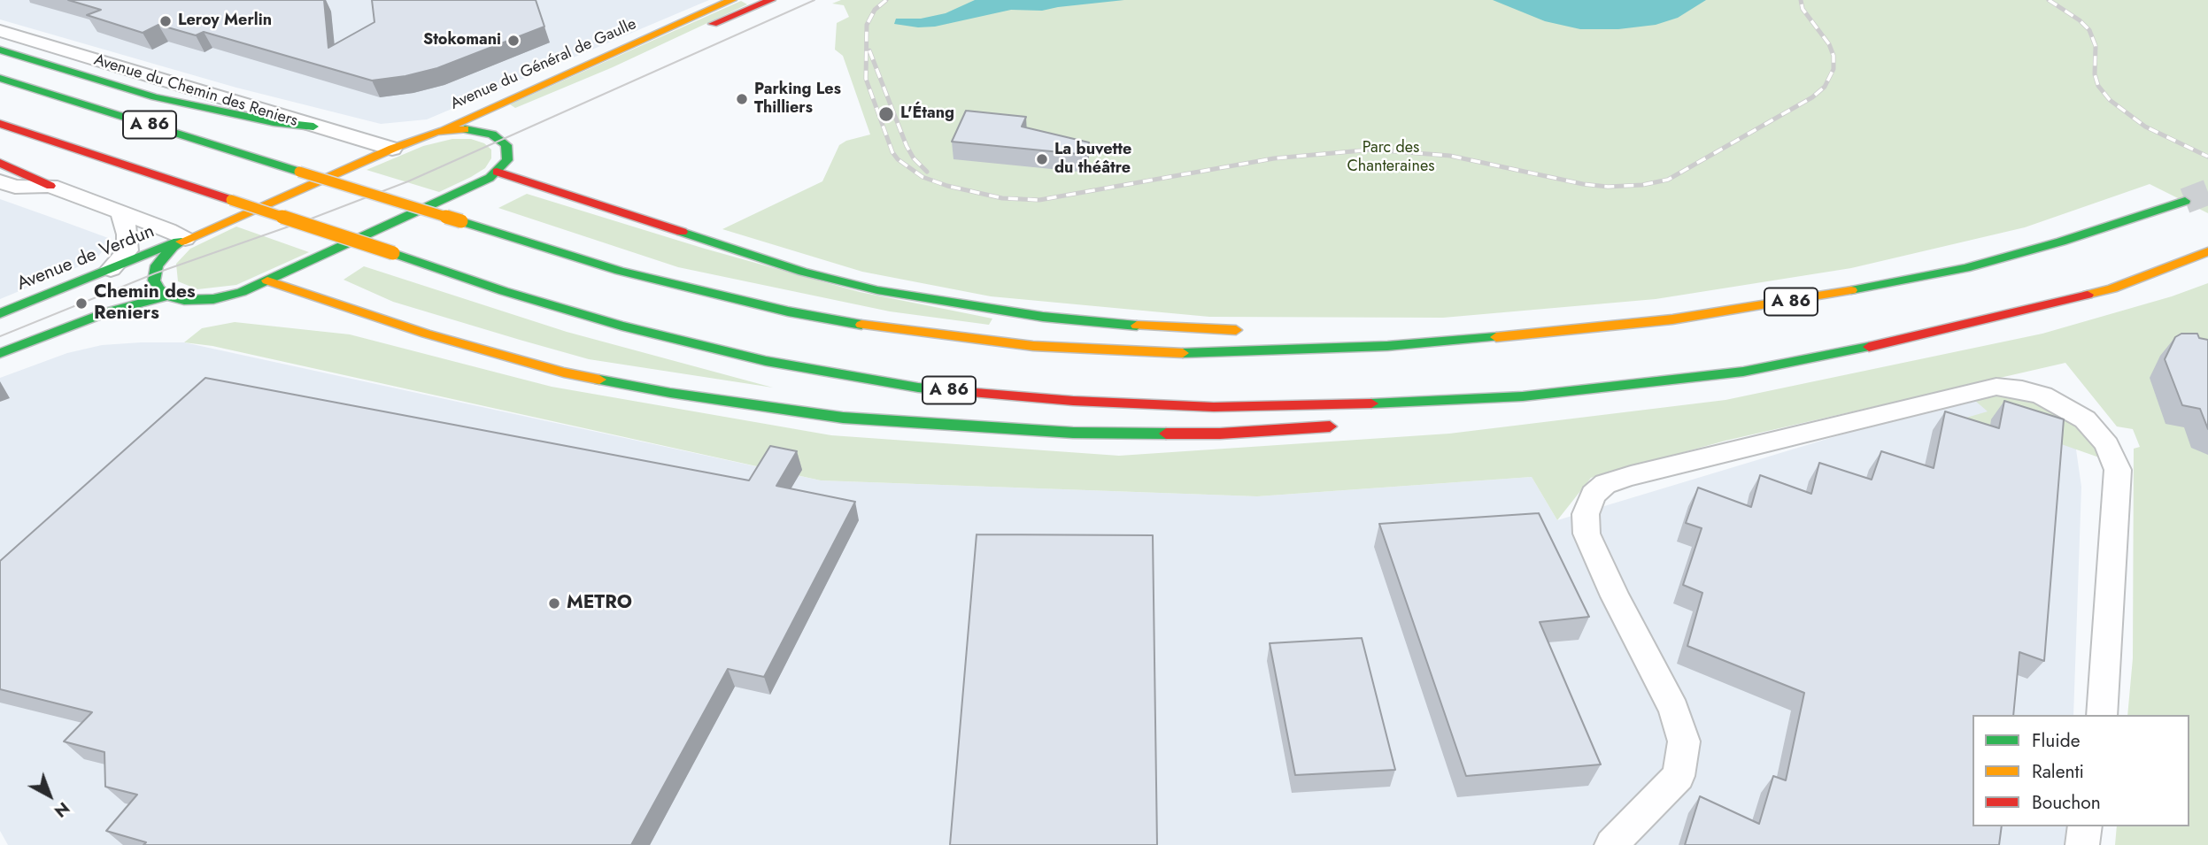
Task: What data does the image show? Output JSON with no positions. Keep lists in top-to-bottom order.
{
  "streets": {
    "main road": ["Avenue du Général de Gaulle", "A 86", "Avenue de Verdun"],
    "street": ["Avenue du Chemin des Reniers"]
  },
  "crossings": [
    ["Avenue du Général de Gaulle", "Avenue de Verdun"],
    ["Avenue du Chemin des Reniers", "Avenue de Verdun"]
  ],
  "parks": ["Parc des Chanteraines"],
  "places": [
    "Leroy Merlin",
    "Stokomani",
    "Parking Les Thilliers",
    "L'Étang",
    "La buvette du théâtre",
    "Chemin des Reniers",
    "METRO"
  ],
  "legend": ["Fluide", "Ralenti", "Bouchon"],
  "north": "bottom right"
}
